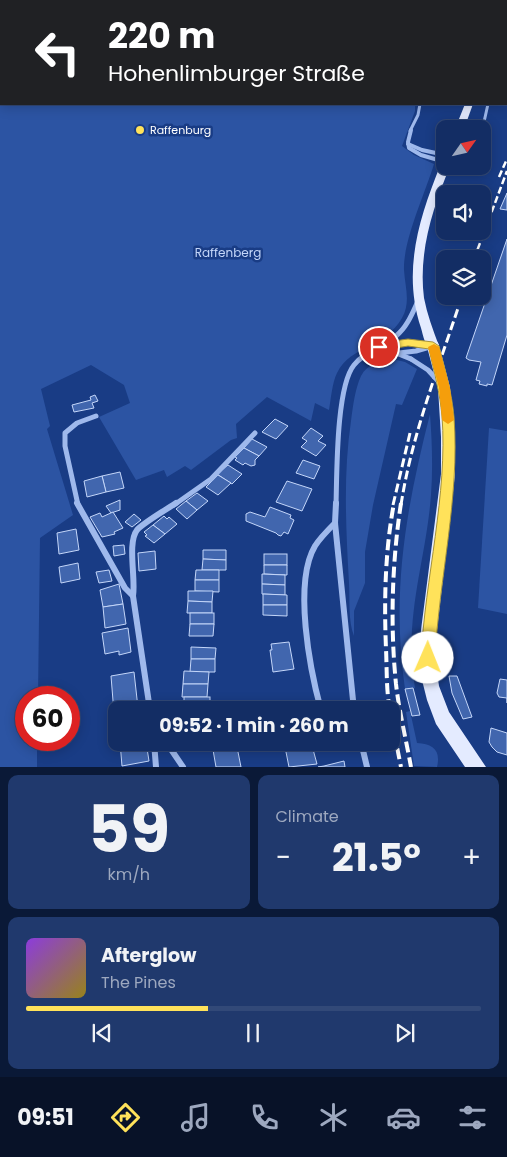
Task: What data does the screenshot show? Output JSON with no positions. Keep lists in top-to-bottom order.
{
  "parks": ["Raffenberg"],
  "places": ["Raffenburg"],
  "north": "top right",
  "page": {
    "turn": ["220 m", "Hohenlimburger Straße"],
    "limit": "60",
    "trip": "09:52 · 1 min · 260 m",
    "tile": [
      ["59", "km/h"],
      "Climate"
    ],
    "heat": ["−", "21.5°", "+"],
    "song": ["Afterglow", "The Pines"],
    "tabs": "09:51"
  }
}
